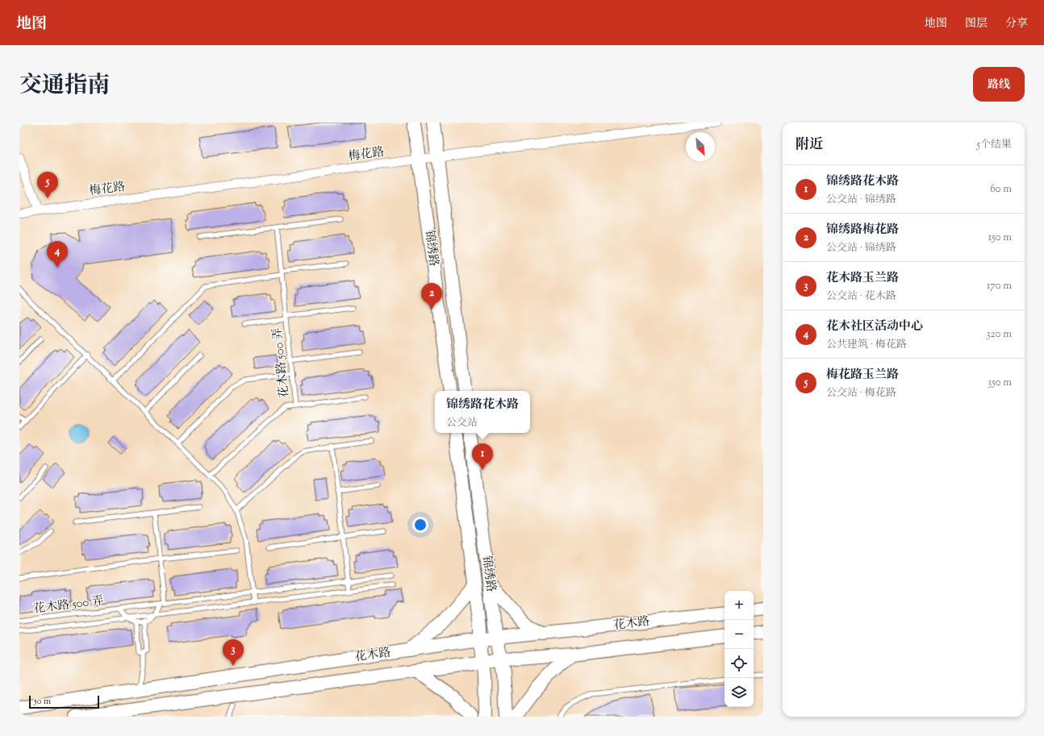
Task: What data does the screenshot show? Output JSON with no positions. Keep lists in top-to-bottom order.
{
  "streets": {
    "main road": ["锦绣路", "花木路"],
    "street": ["梅花路"],
    "lane": ["花木路 500 弄"]
  },
  "crossings": [
    ["梅花路", "锦绣路"],
    ["锦绣路", "花木路"]
  ],
  "scale_bar": "50 m",
  "north": "bottom right",
  "page": {
    "header": "地图",
    "nav": ["地图", "图层", "分享"],
    "title": "交通指南",
    "buttons": "路线",
    "heading": ["附近", "5个结果"],
    "list": [
      {
        "mark": "1",
        "name": "锦绣路花木路",
        "note": "公交站 · 锦绣路",
        "value": "60 m"
      },
      {
        "mark": "2",
        "name": "锦绣路梅花路",
        "note": "公交站 · 锦绣路",
        "value": "150 m"
      },
      {
        "mark": "3",
        "name": "花木路玉兰路",
        "note": "公交站 · 花木路",
        "value": "170 m"
      },
      {
        "mark": "4",
        "name": "花木社区活动中心",
        "note": "公共建筑 · 梅花路",
        "value": "320 m"
      },
      {
        "mark": "5",
        "name": "梅花路玉兰路",
        "note": "公交站 · 梅花路",
        "value": "350 m"
      }
    ],
    "pins": [
      "5",
      "4",
      "2",
      "1",
      "3"
    ],
    "popup": ["锦绣路花木路", "公交站"],
    "map_buttons": ["+", "−"],
    "scale": "50 m"
  }
}
